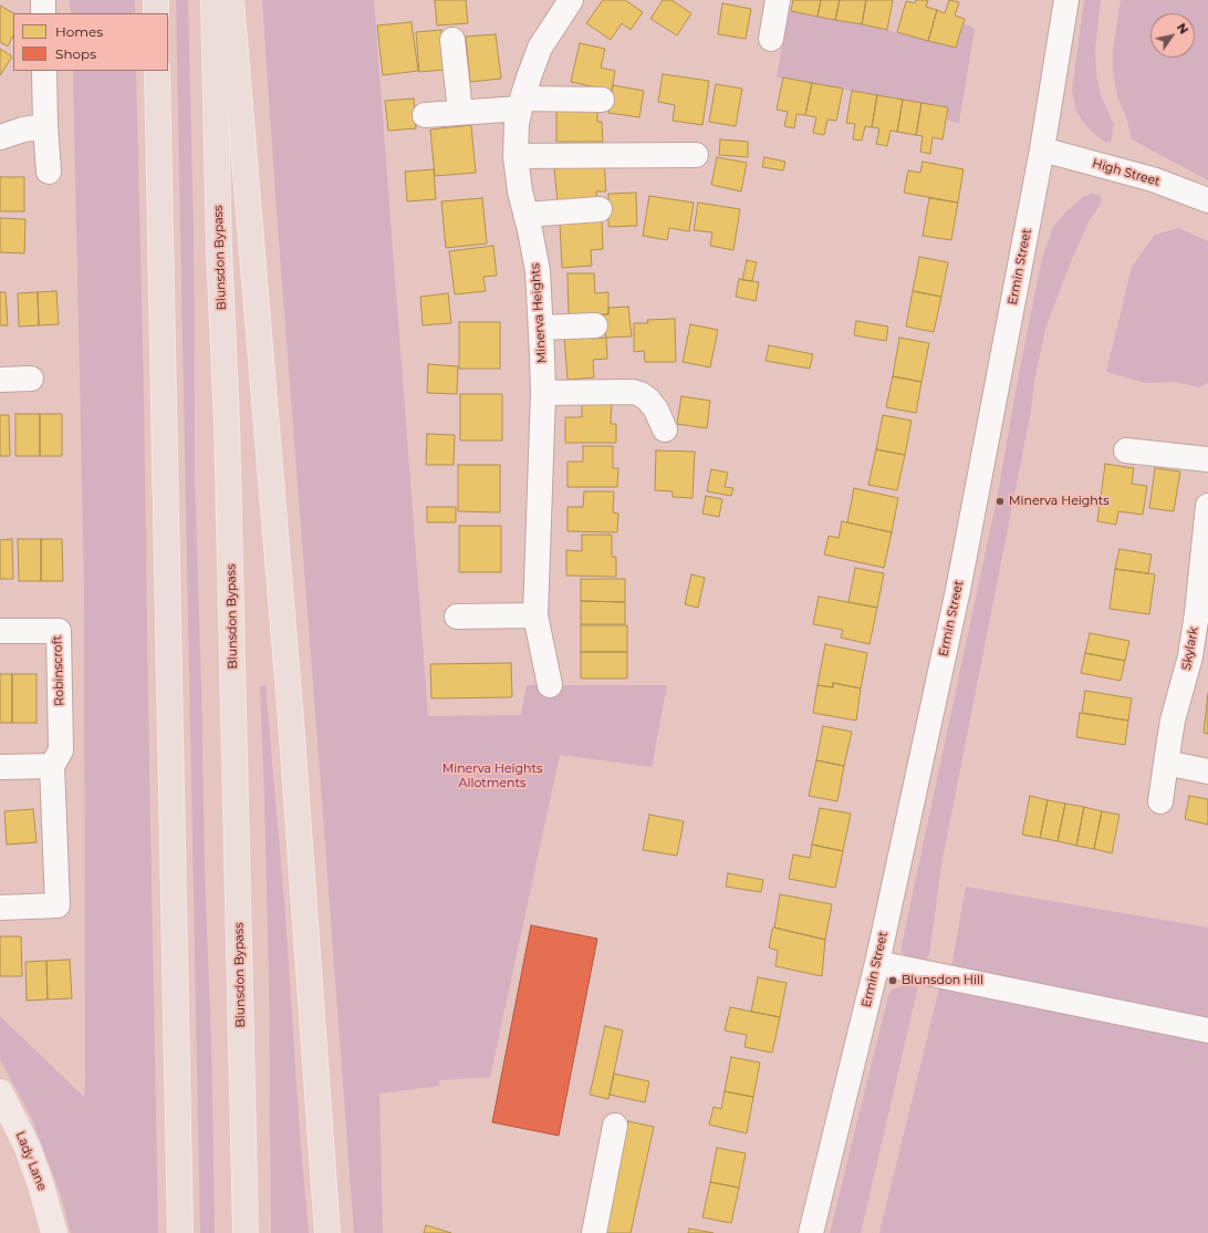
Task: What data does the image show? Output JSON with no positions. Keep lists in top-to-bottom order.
{
  "streets": {
    "highway": ["Blunsdon Bypass"],
    "main road": ["Lady Lane"],
    "street": [
      "High Street",
      "Ermin Street",
      "Minerva Heights",
      "Skylark",
      "Robinscroft"
    ]
  },
  "crossings": [
    ["High Street", "Ermin Street"]
  ],
  "parks": ["Minerva Heights Allotments"],
  "places": ["Minerva Heights", "Blunsdon Hill"],
  "legend": ["Homes", "Shops"],
  "north": "top right"
}
